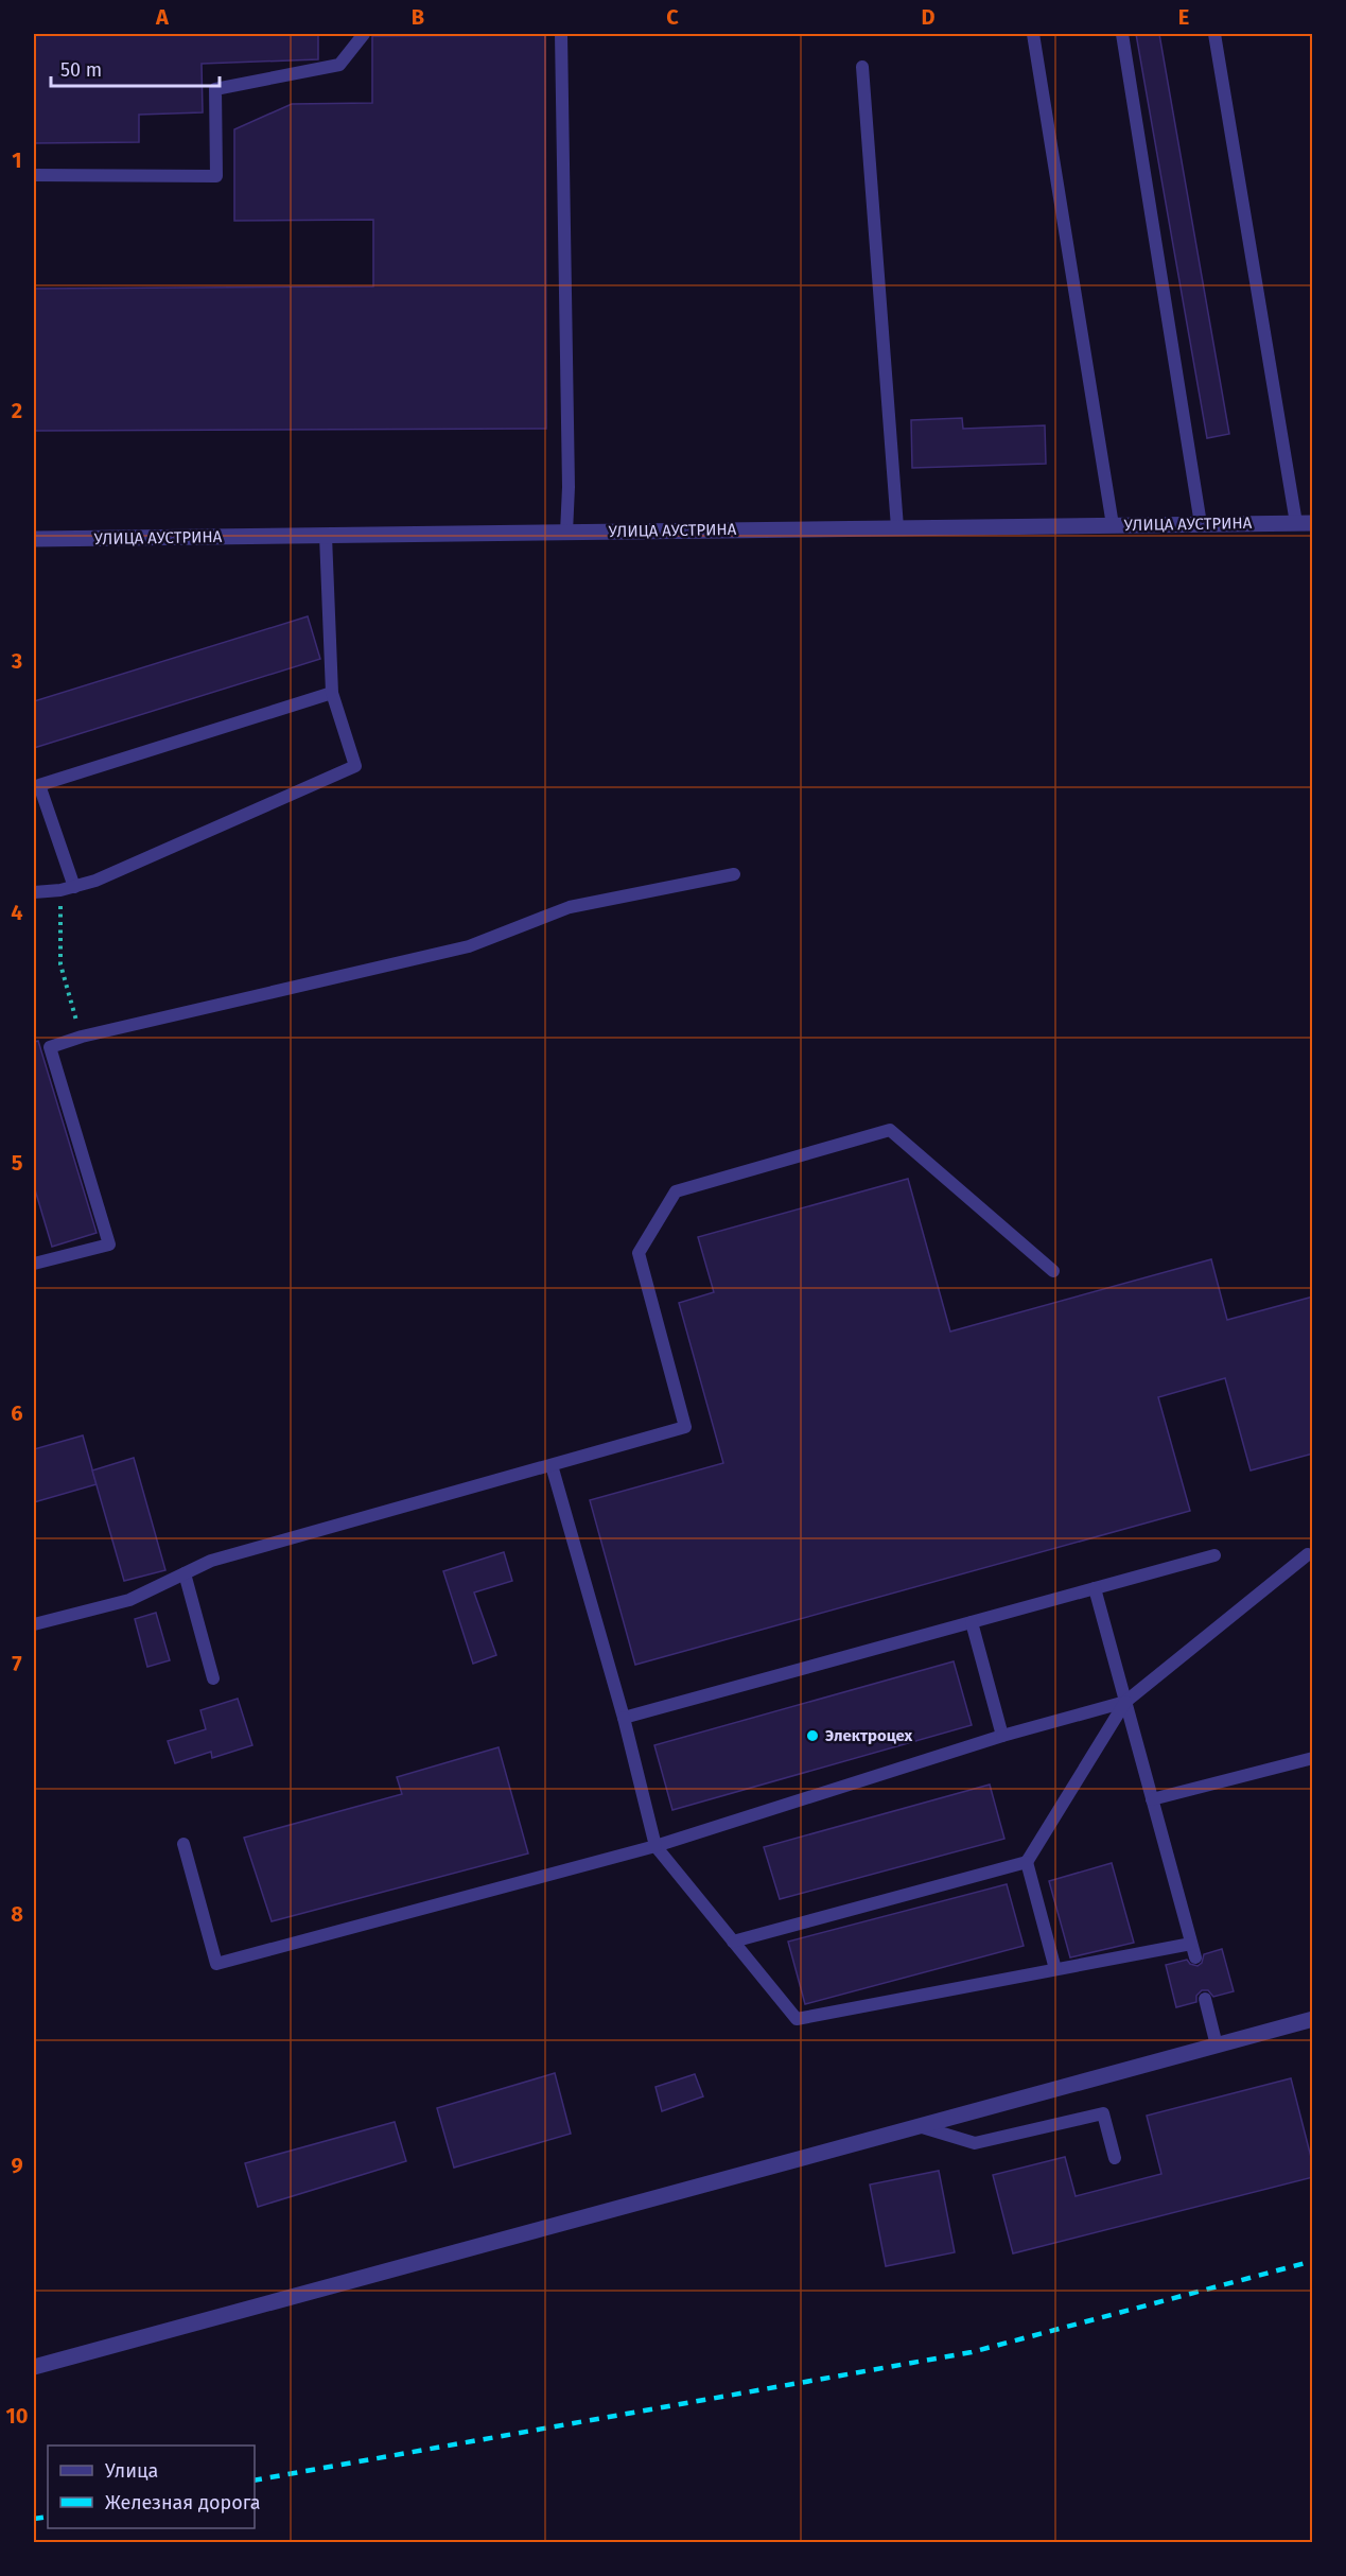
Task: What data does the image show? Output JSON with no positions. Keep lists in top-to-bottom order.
{
  "streets": {
    "street": ["УЛИЦА АУСТРИНА"]
  },
  "places": ["Электроцех"],
  "legend": ["Улица", "Железная дорога"],
  "scale_bar": "50 m",
  "grid": {
    "columns": [
      "A",
      "B",
      "C",
      "D",
      "E"
    ],
    "rows": [
      "1",
      "2",
      "3",
      "4",
      "5",
      "6",
      "7",
      "8",
      "9",
      "10"
    ]
  }
}
